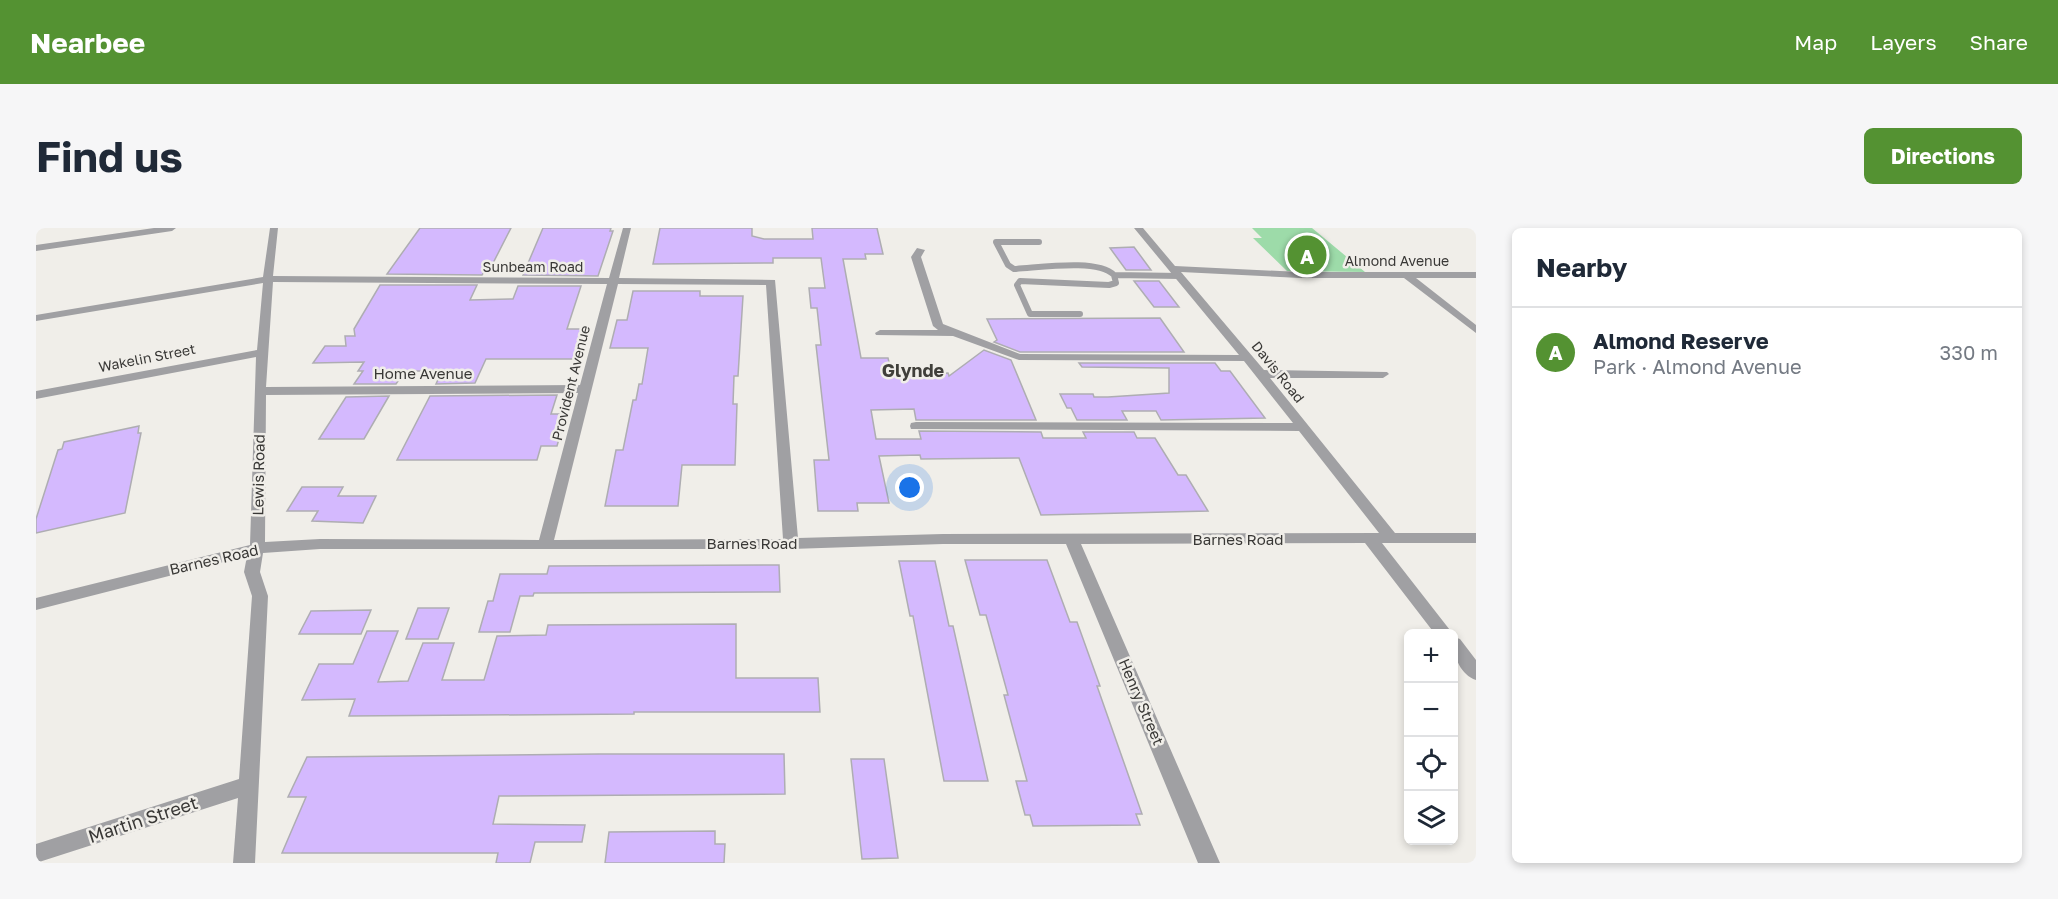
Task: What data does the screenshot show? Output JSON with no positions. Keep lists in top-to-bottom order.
{
  "streets": {
    "street": [
      "Almond Avenue",
      "Sunbeam Road",
      "Wakelin Street",
      "Davis Road",
      "Home Avenue",
      "Provident Avenue",
      "Lewis Road",
      "Barnes Road",
      "Henry Street",
      "Martin Street"
    ]
  },
  "crossings": [
    ["Almond Avenue", "Davis Road"],
    ["Sunbeam Road", "Provident Avenue"],
    ["Sunbeam Road", "Lewis Road"],
    ["Sunbeam Road", "Barnes Road"],
    ["Wakelin Street", "Lewis Road"],
    ["Davis Road", "Barnes Road"],
    ["Home Avenue", "Provident Avenue"],
    ["Home Avenue", "Lewis Road"],
    ["Provident Avenue", "Barnes Road"],
    ["Lewis Road", "Barnes Road"],
    ["Lewis Road", "Martin Street"],
    ["Barnes Road", "Henry Street"]
  ],
  "districts": ["Glynde"],
  "page": {
    "header": "Nearbee",
    "nav": ["Map", "Layers", "Share"],
    "buttons": "Directions",
    "title": "Find us",
    "heading": "Nearby",
    "pins": "A",
    "list": [
      {
        "mark": "A",
        "name": "Almond Reserve",
        "note": "Park · Almond Avenue",
        "value": "330 m"
      }
    ],
    "map_buttons": ["+", "−"]
  }
}
